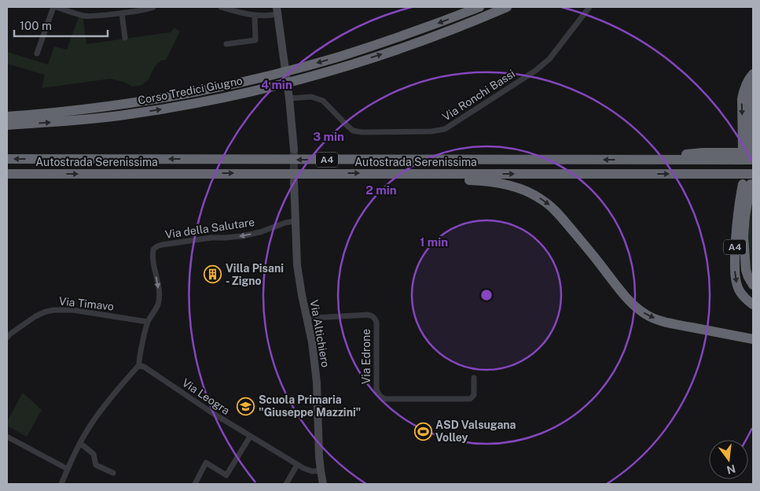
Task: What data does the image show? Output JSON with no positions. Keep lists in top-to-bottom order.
{
  "streets": {
    "highway": ["Corso Tredici Giugno", "A4", "Autostrada Serenissima"],
    "street": [
      "Via Ronchi Bassi",
      "Via della Salutare",
      "Via Timavo",
      "Via Altichiero",
      "Via Edrone",
      "Via Leogra"
    ]
  },
  "crossings": [
    ["A4", "Autostrada Serenissima"],
    ["Via della Salutare", "Via Timavo"],
    ["Via della Salutare", "Via Altichiero"],
    ["Via della Salutare", "Via Leogra"],
    ["Via Altichiero", "Via Edrone"],
    ["Via Altichiero", "Via Leogra"]
  ],
  "one_way": ["Via della Salutare"],
  "places": {
    "building": ["Villa Pisani - Zigno"],
    "school or university": ["Scuola Primaria \"Giuseppe Mazzini\""],
    "sports": ["ASD Valsugana Volley"]
  },
  "scale_bar": "100 m",
  "north": "bottom",
  "rings": [
    "4 min",
    "3 min",
    "2 min",
    "1 min"
  ]
}
